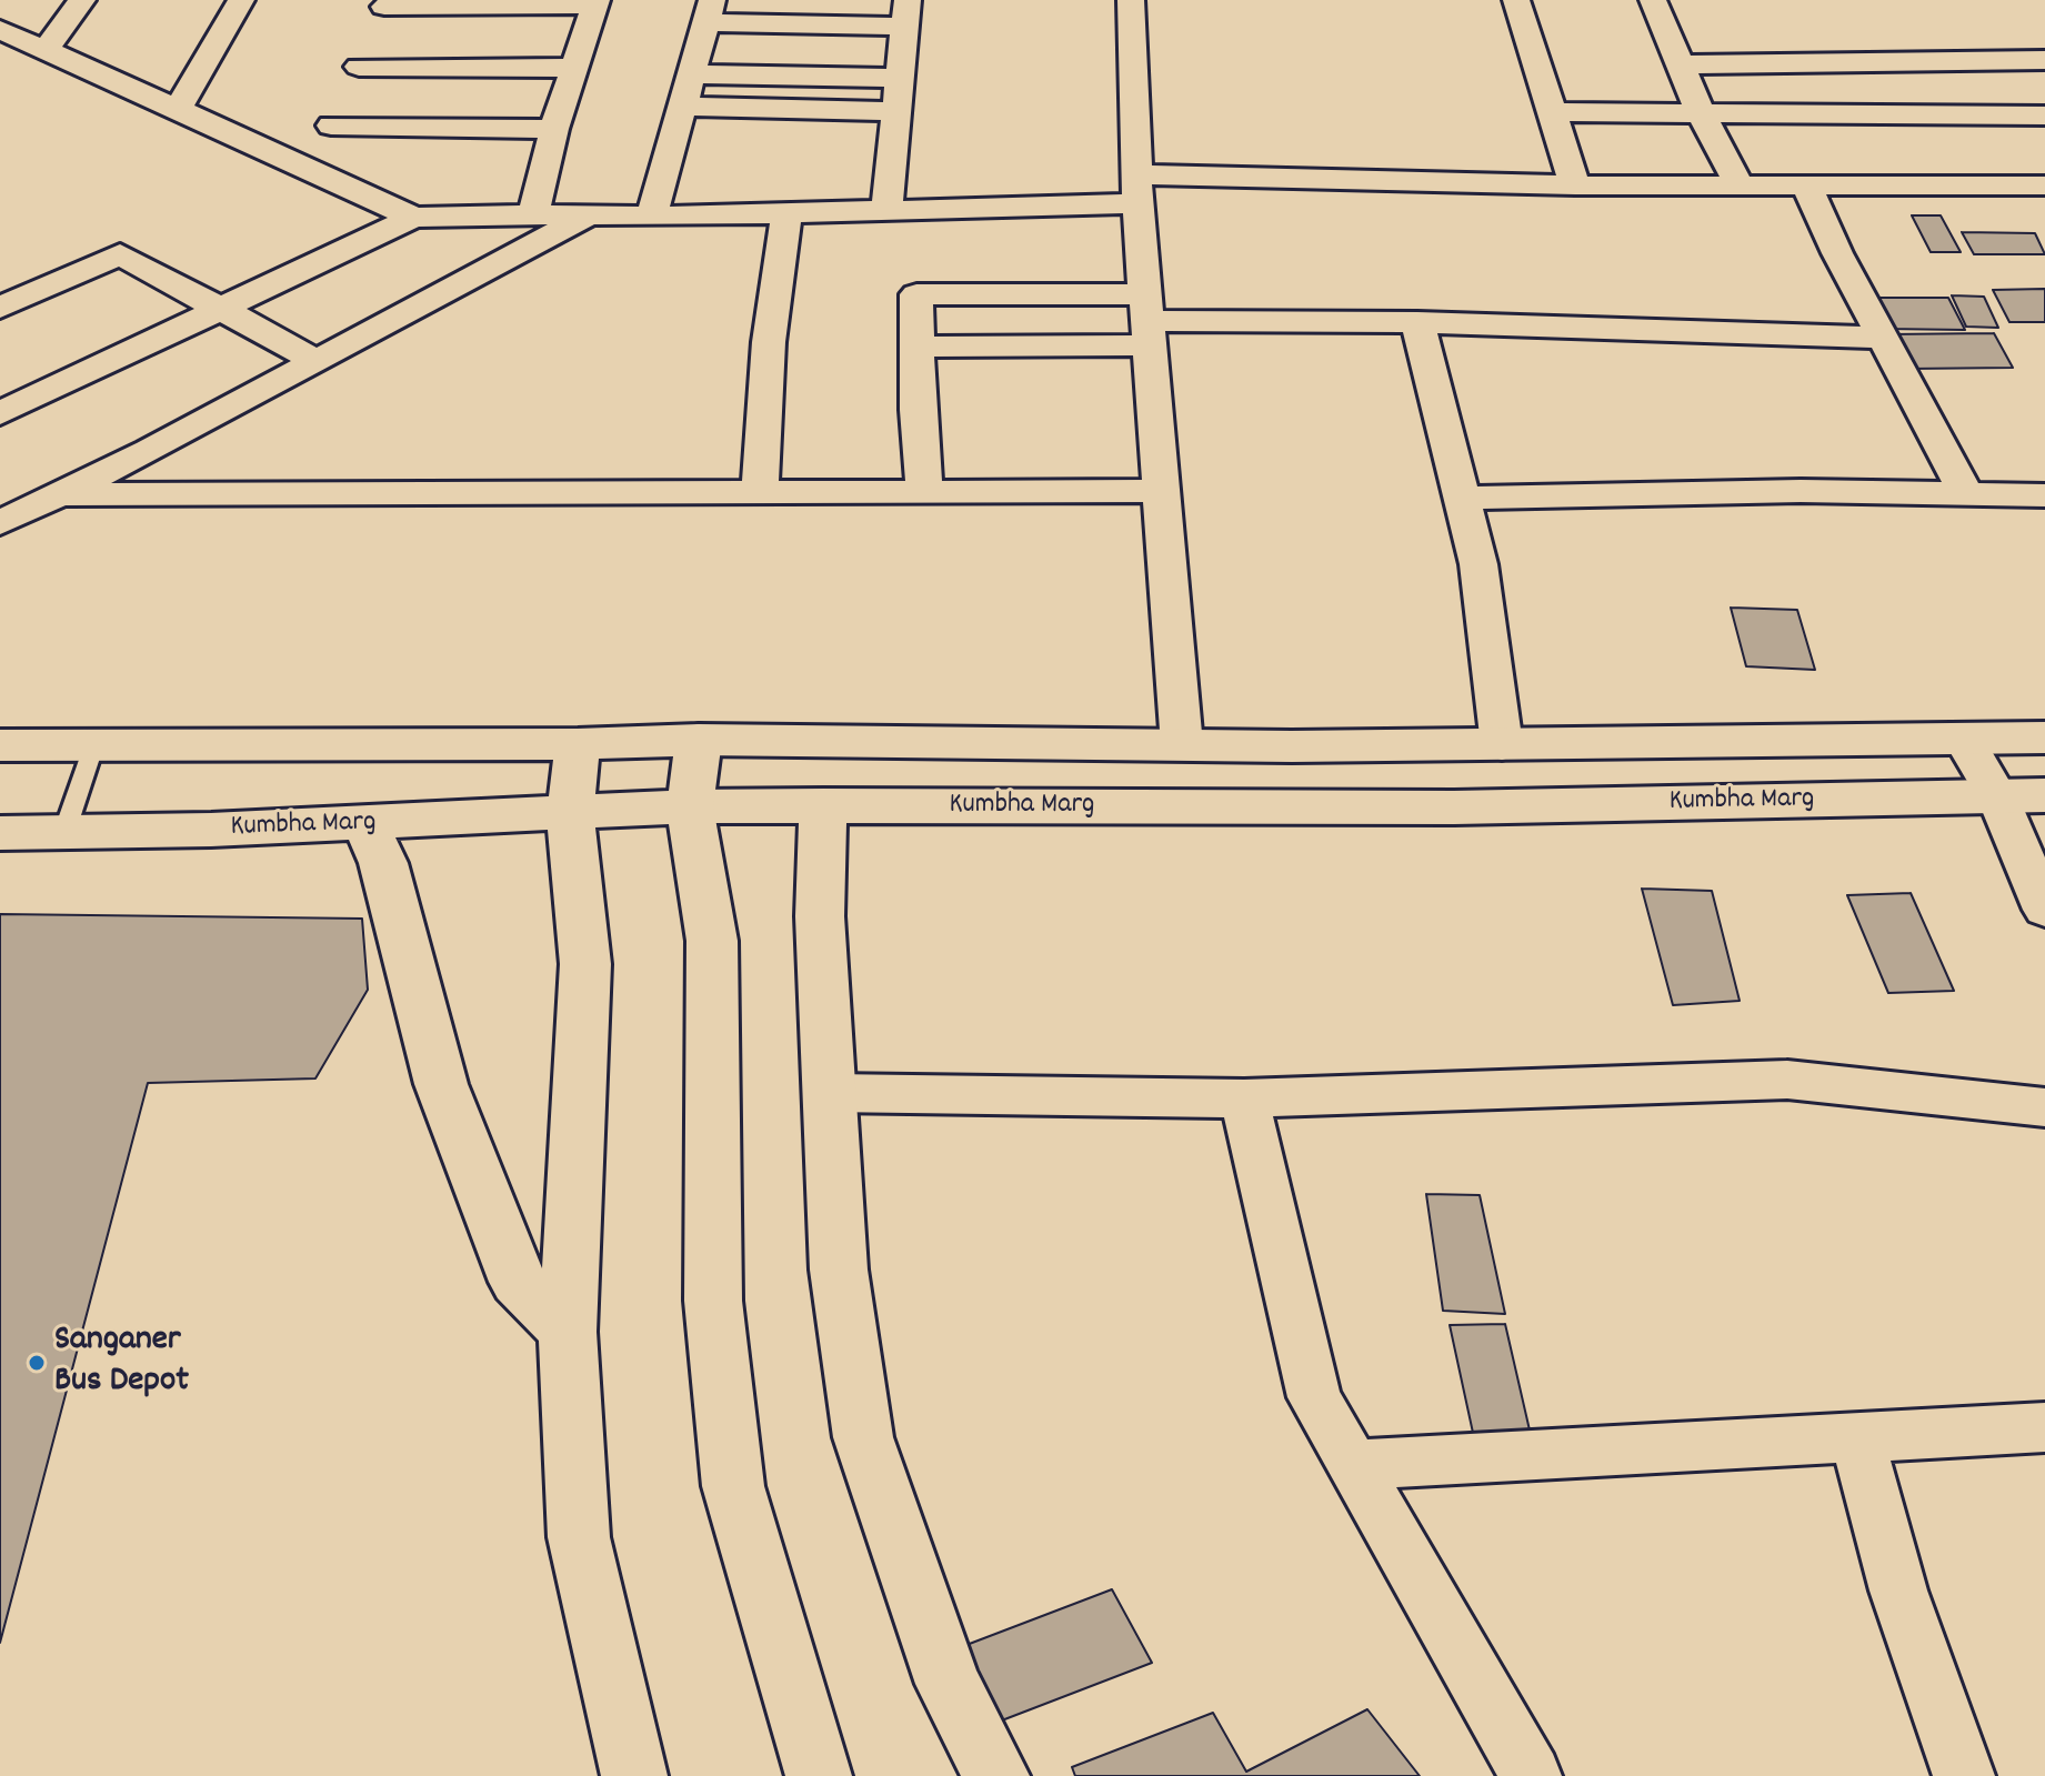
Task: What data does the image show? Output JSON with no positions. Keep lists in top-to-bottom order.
{
  "streets": {
    "main road": ["Kumbha Marg"]
  },
  "places": ["Sanganer Bus Depot"]
}
